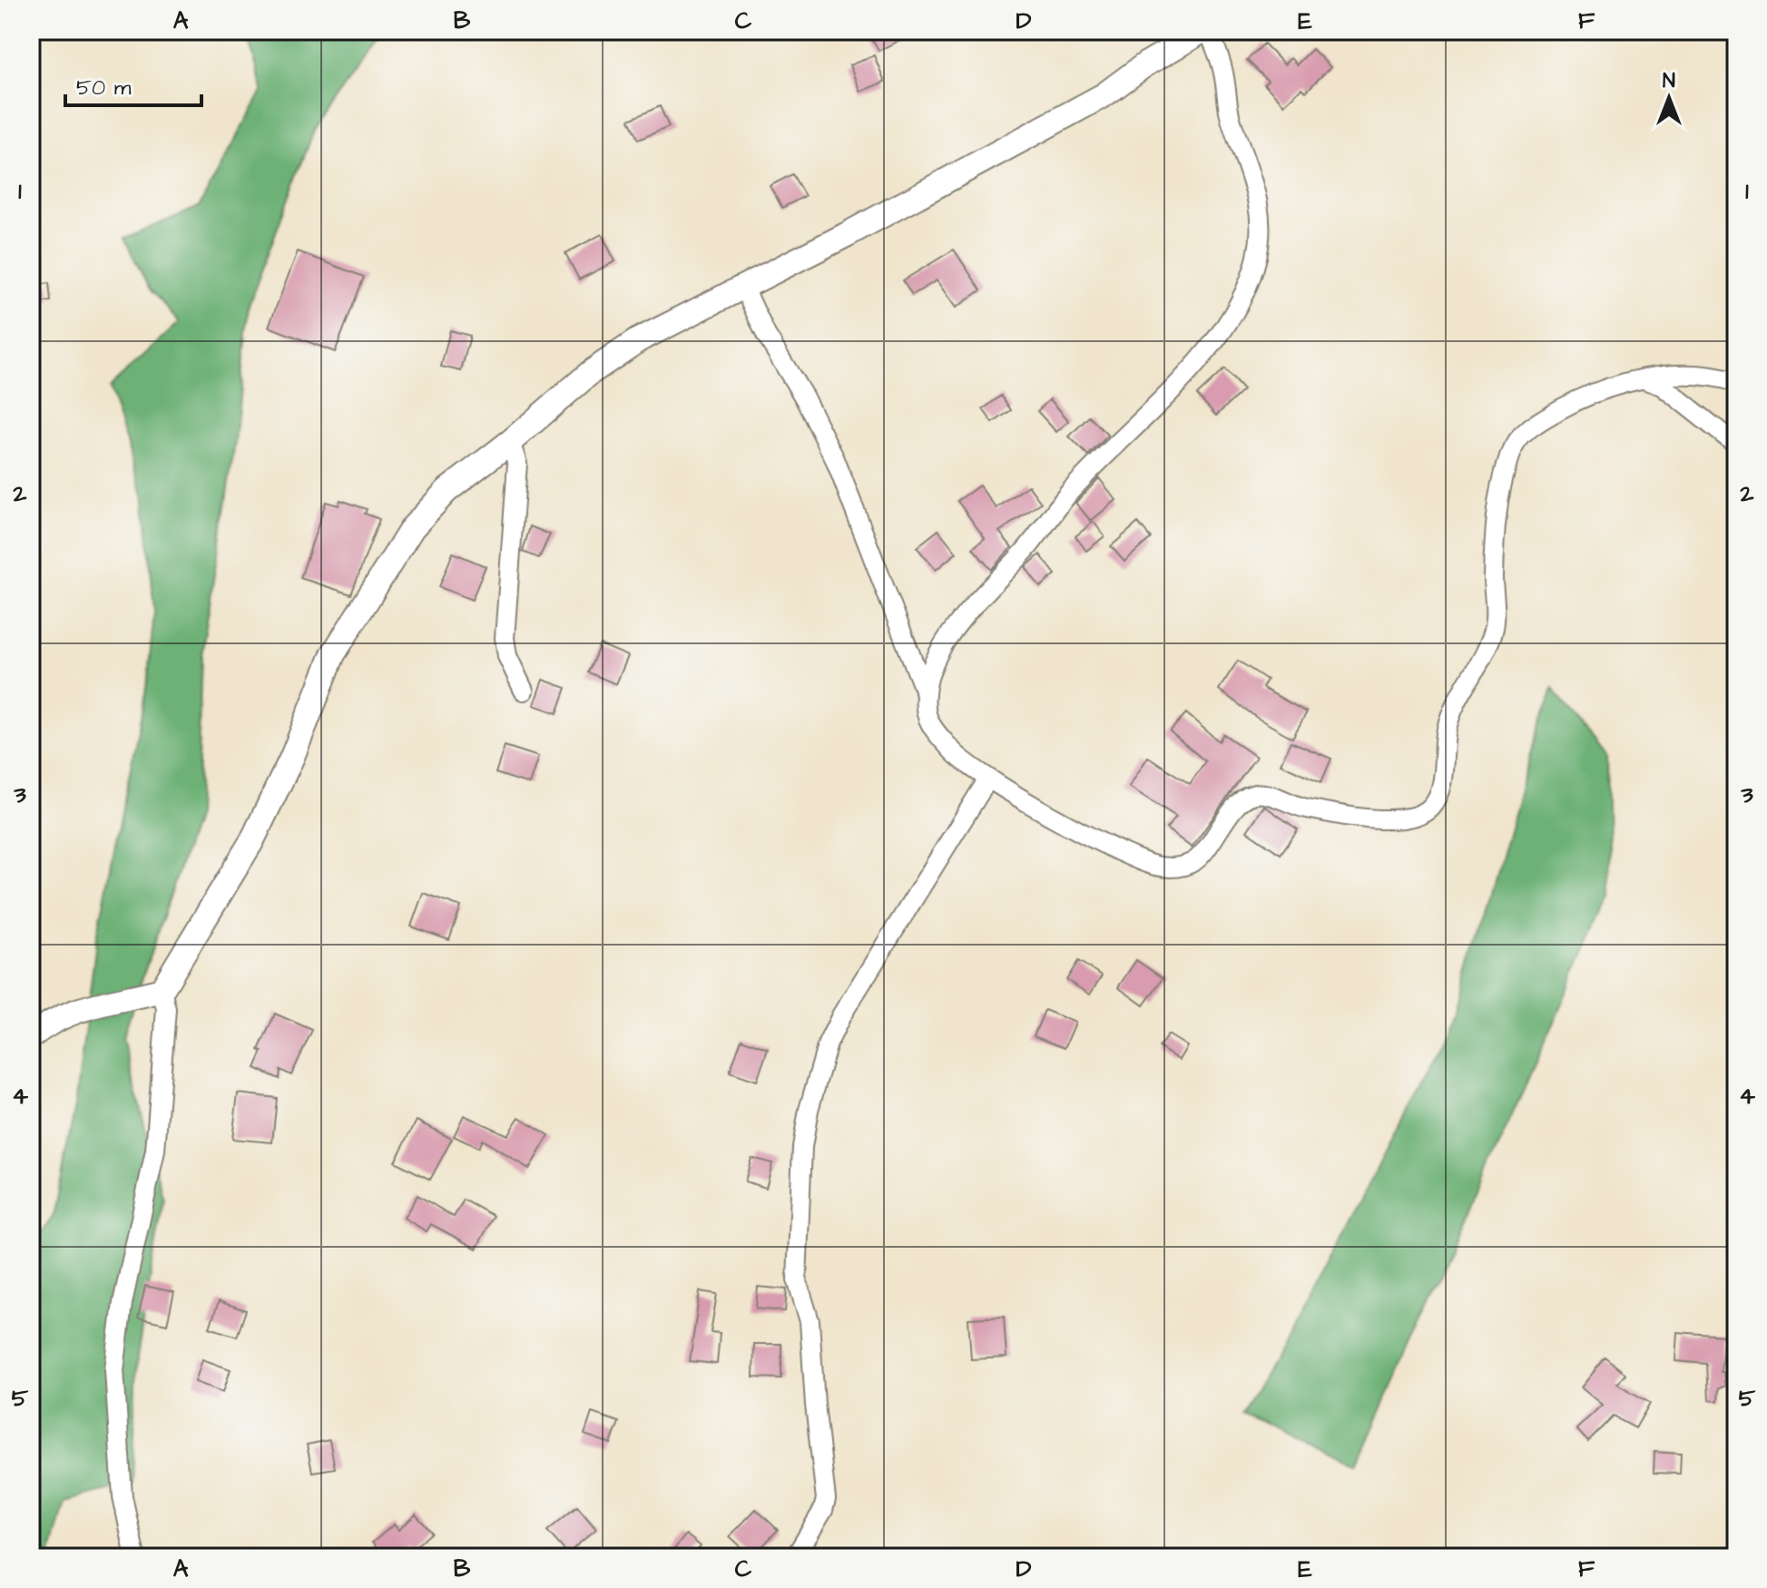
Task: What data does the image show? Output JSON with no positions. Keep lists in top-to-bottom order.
{
  "scale_bar": "50 m",
  "north": "top",
  "grid": {
    "columns": [
      "A",
      "B",
      "C",
      "D",
      "E",
      "F"
    ],
    "rows": [
      "1",
      "2",
      "3",
      "4",
      "5"
    ]
  }
}
